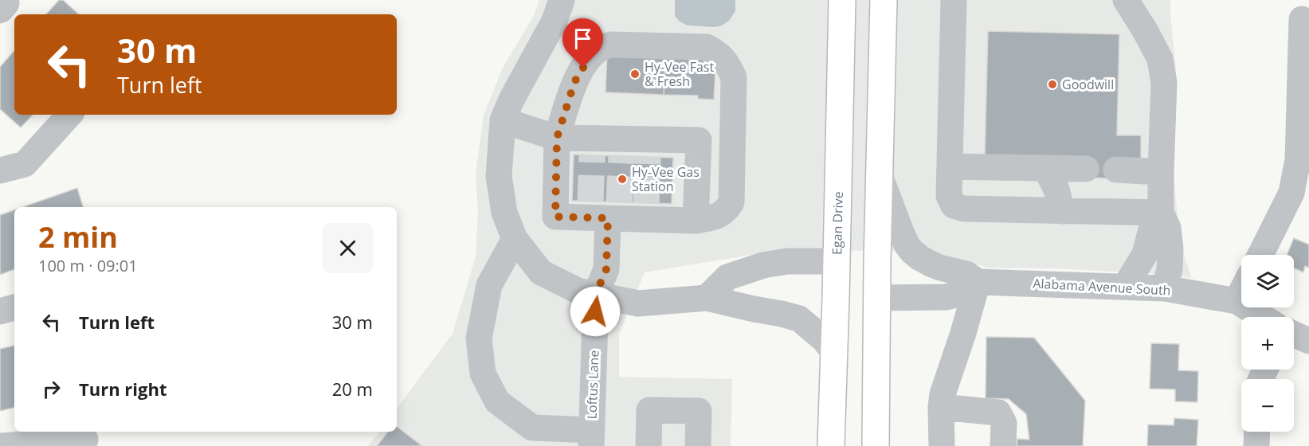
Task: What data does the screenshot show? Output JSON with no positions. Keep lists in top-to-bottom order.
{
  "streets": {
    "highway": ["Egan Drive"],
    "street": ["Alabama Avenue South", "Loftus Lane"]
  },
  "places": ["Hy-Vee Fast & Fresh", "Goodwill", "Hy-Vee Gas Station"],
  "page": {
    "turn": ["30 m", "Turn left"],
    "heading": ["2 min", "100 m · 09:01"],
    "map_buttons": ["+", "−"],
    "list": [
      {
        "name": "Turn left",
        "value": "30 m"
      },
      {
        "name": "Turn right",
        "value": "20 m"
      }
    ]
  }
}
